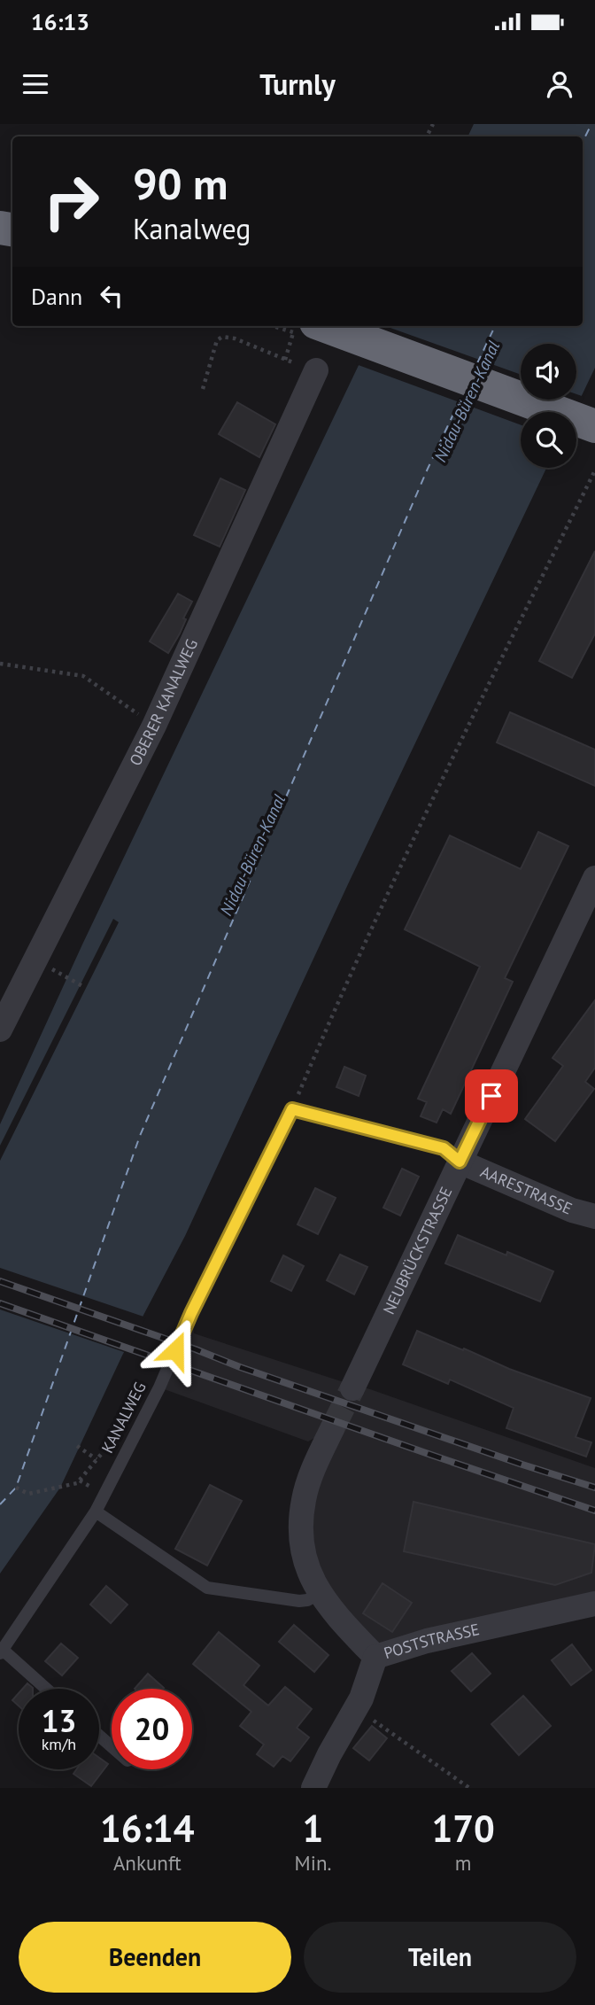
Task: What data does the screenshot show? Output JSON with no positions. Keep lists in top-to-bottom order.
{
  "streets": {
    "street": [
      "OBERER KANALWEG",
      "AARESTRASSE",
      "NEUBRÜCKSTRASSE",
      "POSTSTRASSE"
    ],
    "lane": ["KANALWEG"]
  },
  "crossings": [
    ["AARESTRASSE", "NEUBRÜCKSTRASSE"]
  ],
  "water": ["Nidau-Büren-Kanal"],
  "page": {
    "status": "16:13",
    "header": "Turnly",
    "turn": ["90 m", "Kanalweg"],
    "then": "Dann",
    "speed": "13 km/h",
    "limit": "20",
    "eta": [
      "16:14",
      "Ankunft",
      "1",
      "Min.",
      "170",
      "m"
    ],
    "buttons": ["Beenden", "Teilen"]
  }
}
